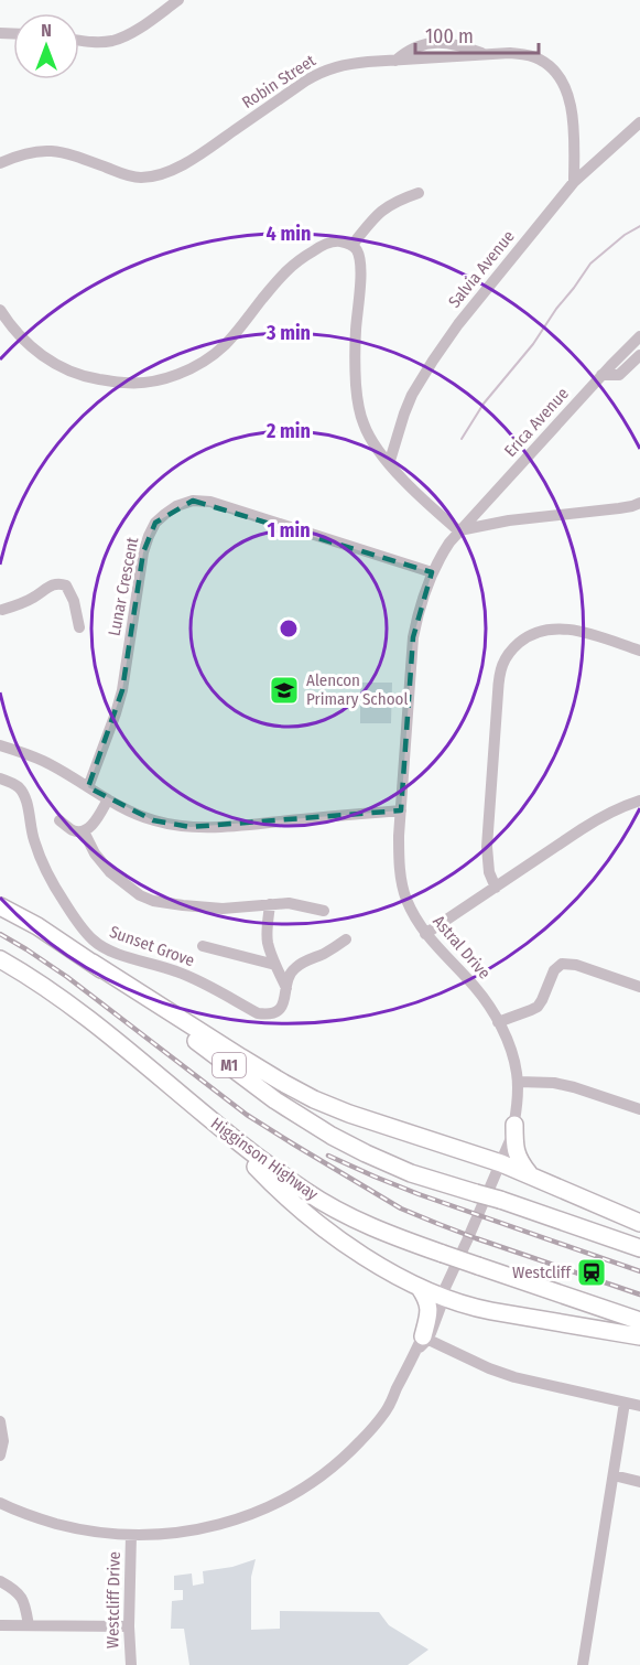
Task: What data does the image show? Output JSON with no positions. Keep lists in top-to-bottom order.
{
  "streets": {
    "highway": ["M1", "Higginson Highway"],
    "street": [
      "Robin Street",
      "Salvia Avenue",
      "Erica Avenue",
      "Lunar Crescent",
      "Sunset Grove",
      "Astral Drive",
      "Westcliff Drive"
    ]
  },
  "crossings": [
    ["Robin Street", "Salvia Avenue"],
    ["Erica Avenue", "Astral Drive"],
    ["Lunar Crescent", "Astral Drive"]
  ],
  "places": {
    "school or university": ["Alencon Primary School"],
    "station": ["Westcliff"]
  },
  "scale_bar": "100 m",
  "north": "top",
  "rings": [
    "4 min",
    "3 min",
    "2 min",
    "1 min"
  ]
}
